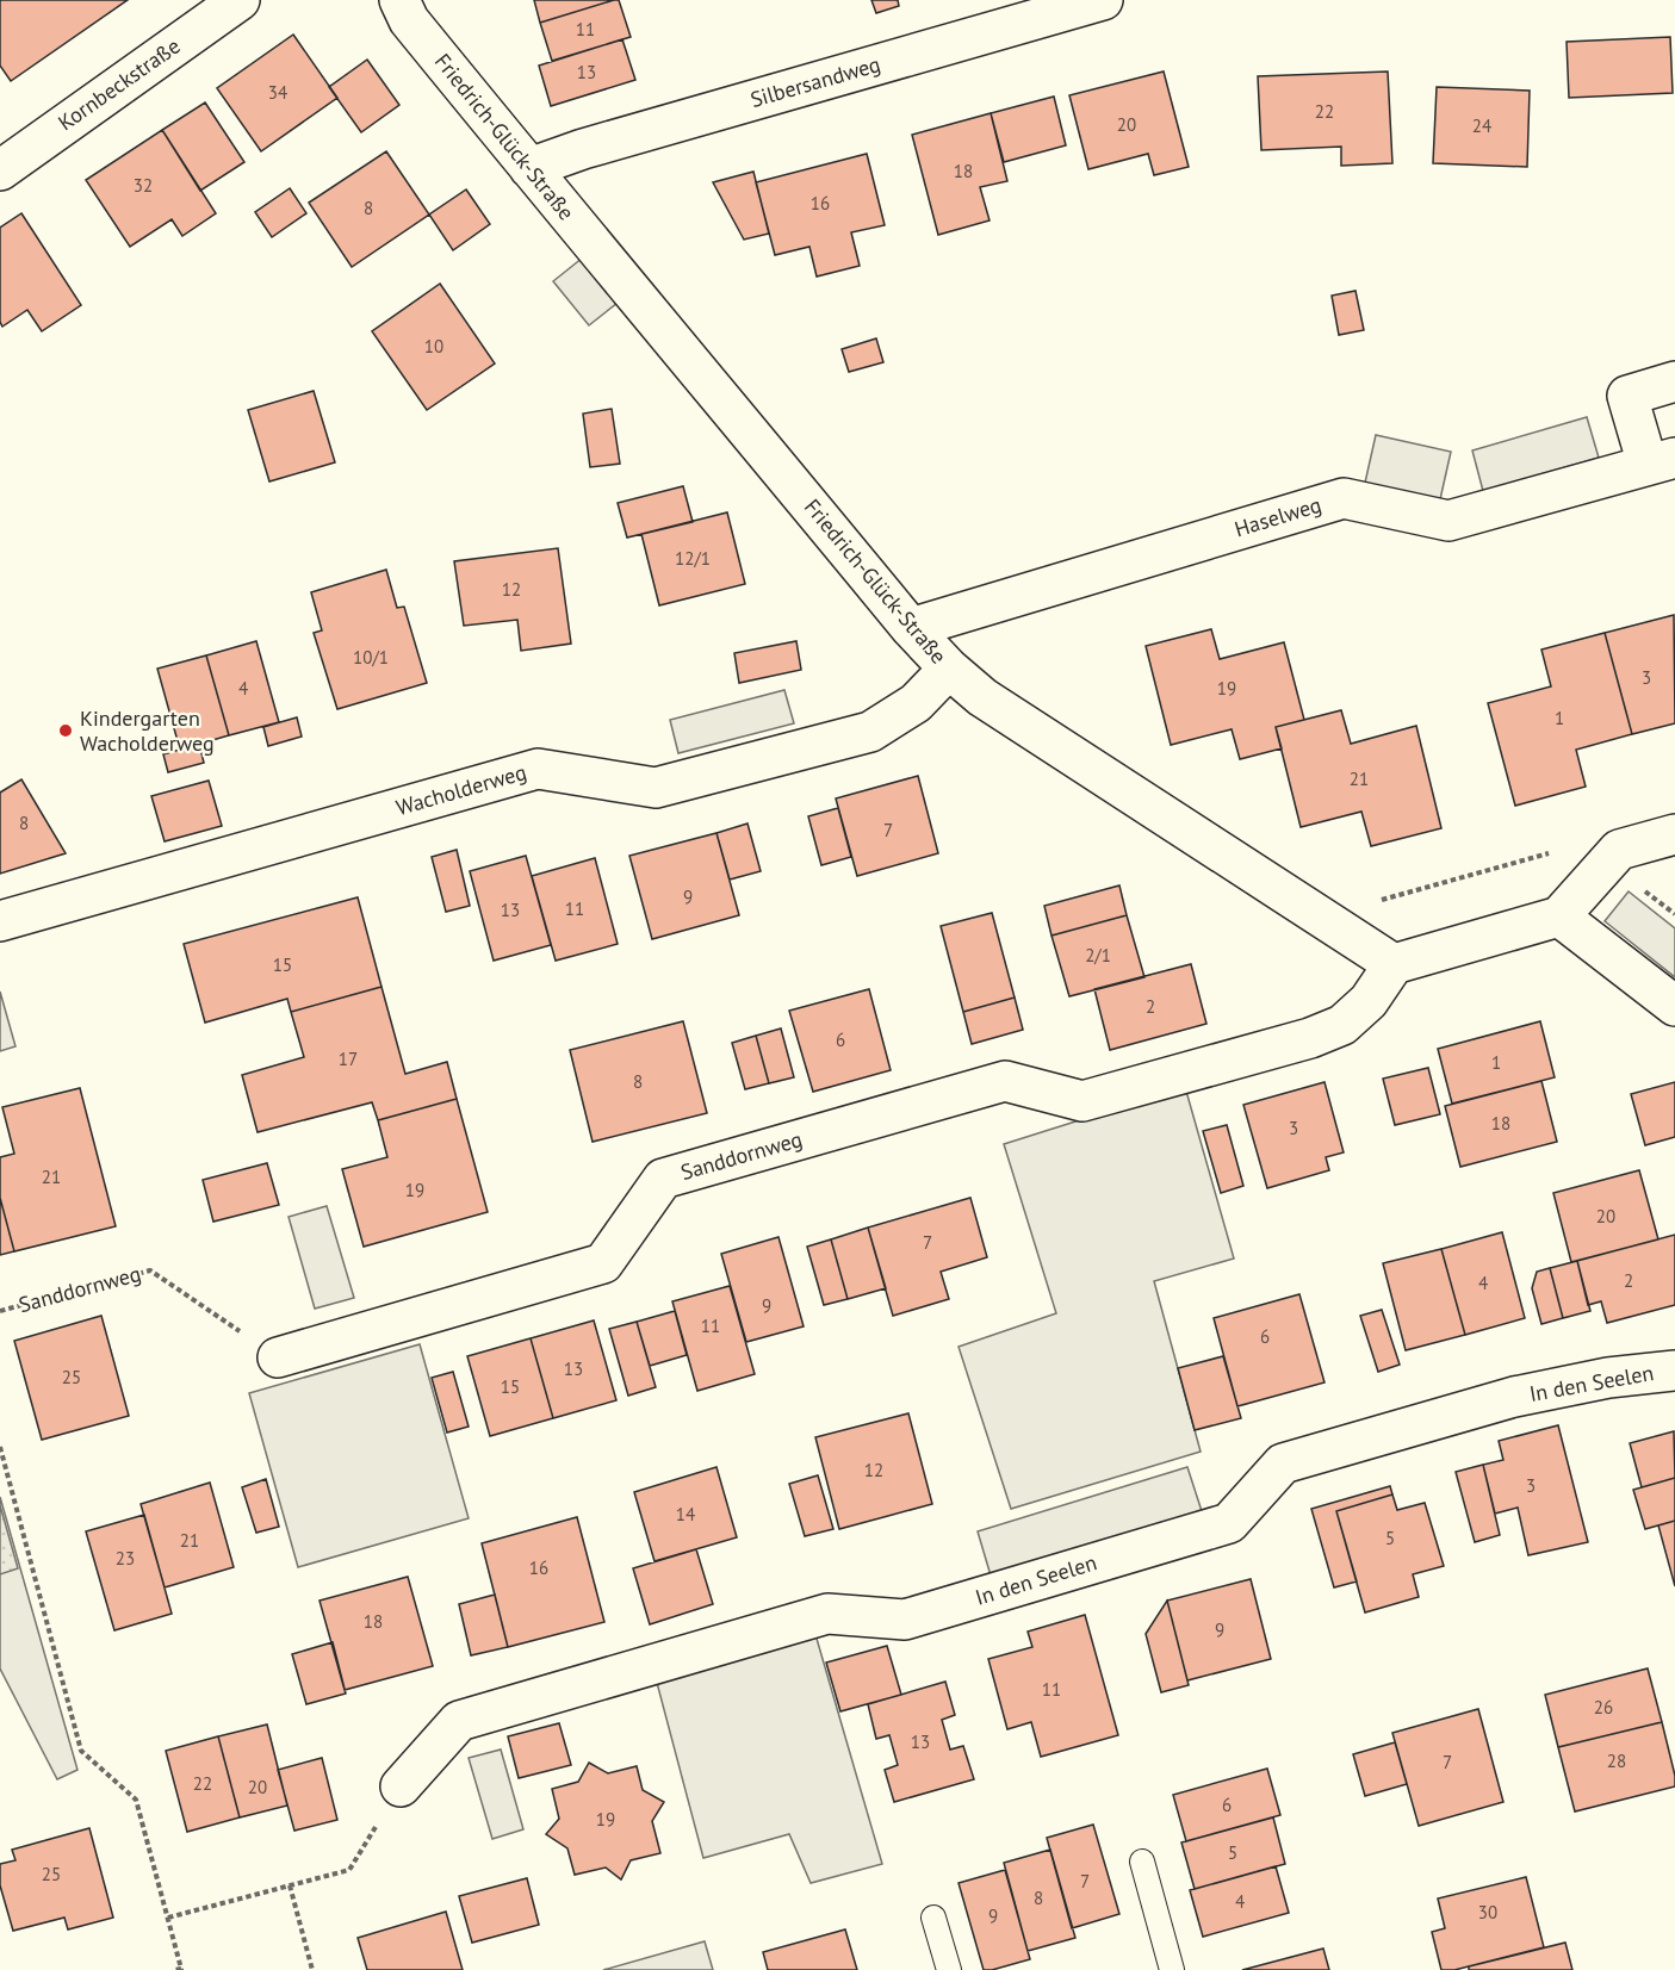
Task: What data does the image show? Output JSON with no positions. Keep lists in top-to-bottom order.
{
  "streets": {
    "street": [
      "Silbersandweg",
      "Kornbeckstraße",
      "Friedrich-Glück-Straße",
      "Haselweg",
      "Wacholderweg",
      "Sanddornweg",
      "In den Seelen"
    ]
  },
  "crossings": [
    ["Silbersandweg", "Friedrich-Glück-Straße"],
    ["Friedrich-Glück-Straße", "Haselweg"],
    ["Friedrich-Glück-Straße", "Wacholderweg"],
    ["Friedrich-Glück-Straße", "Sanddornweg"]
  ],
  "places": ["Kindergarten Wacholderweg"],
  "house_numbers": [
    "11",
    "13",
    "34",
    "22",
    "20",
    "24",
    "18",
    "32",
    "16",
    "8",
    "10",
    "12/1",
    "12",
    "10/1",
    "3",
    "4",
    "19",
    "1",
    "21",
    "8",
    "7",
    "9",
    "11",
    "13",
    "2/1",
    "15",
    "2",
    "6",
    "17",
    "1",
    "8",
    "18",
    "3",
    "21",
    "19",
    "20",
    "7",
    "2",
    "4",
    "9",
    "11",
    "6",
    "13",
    "25",
    "15",
    "12",
    "3",
    "14",
    "5",
    "21",
    "23",
    "16",
    "18",
    "9",
    "11",
    "26",
    "13",
    "28",
    "7",
    "22",
    "20",
    "6",
    "19",
    "5",
    "25",
    "7",
    "8",
    "4",
    "30",
    "9"
  ]
}
